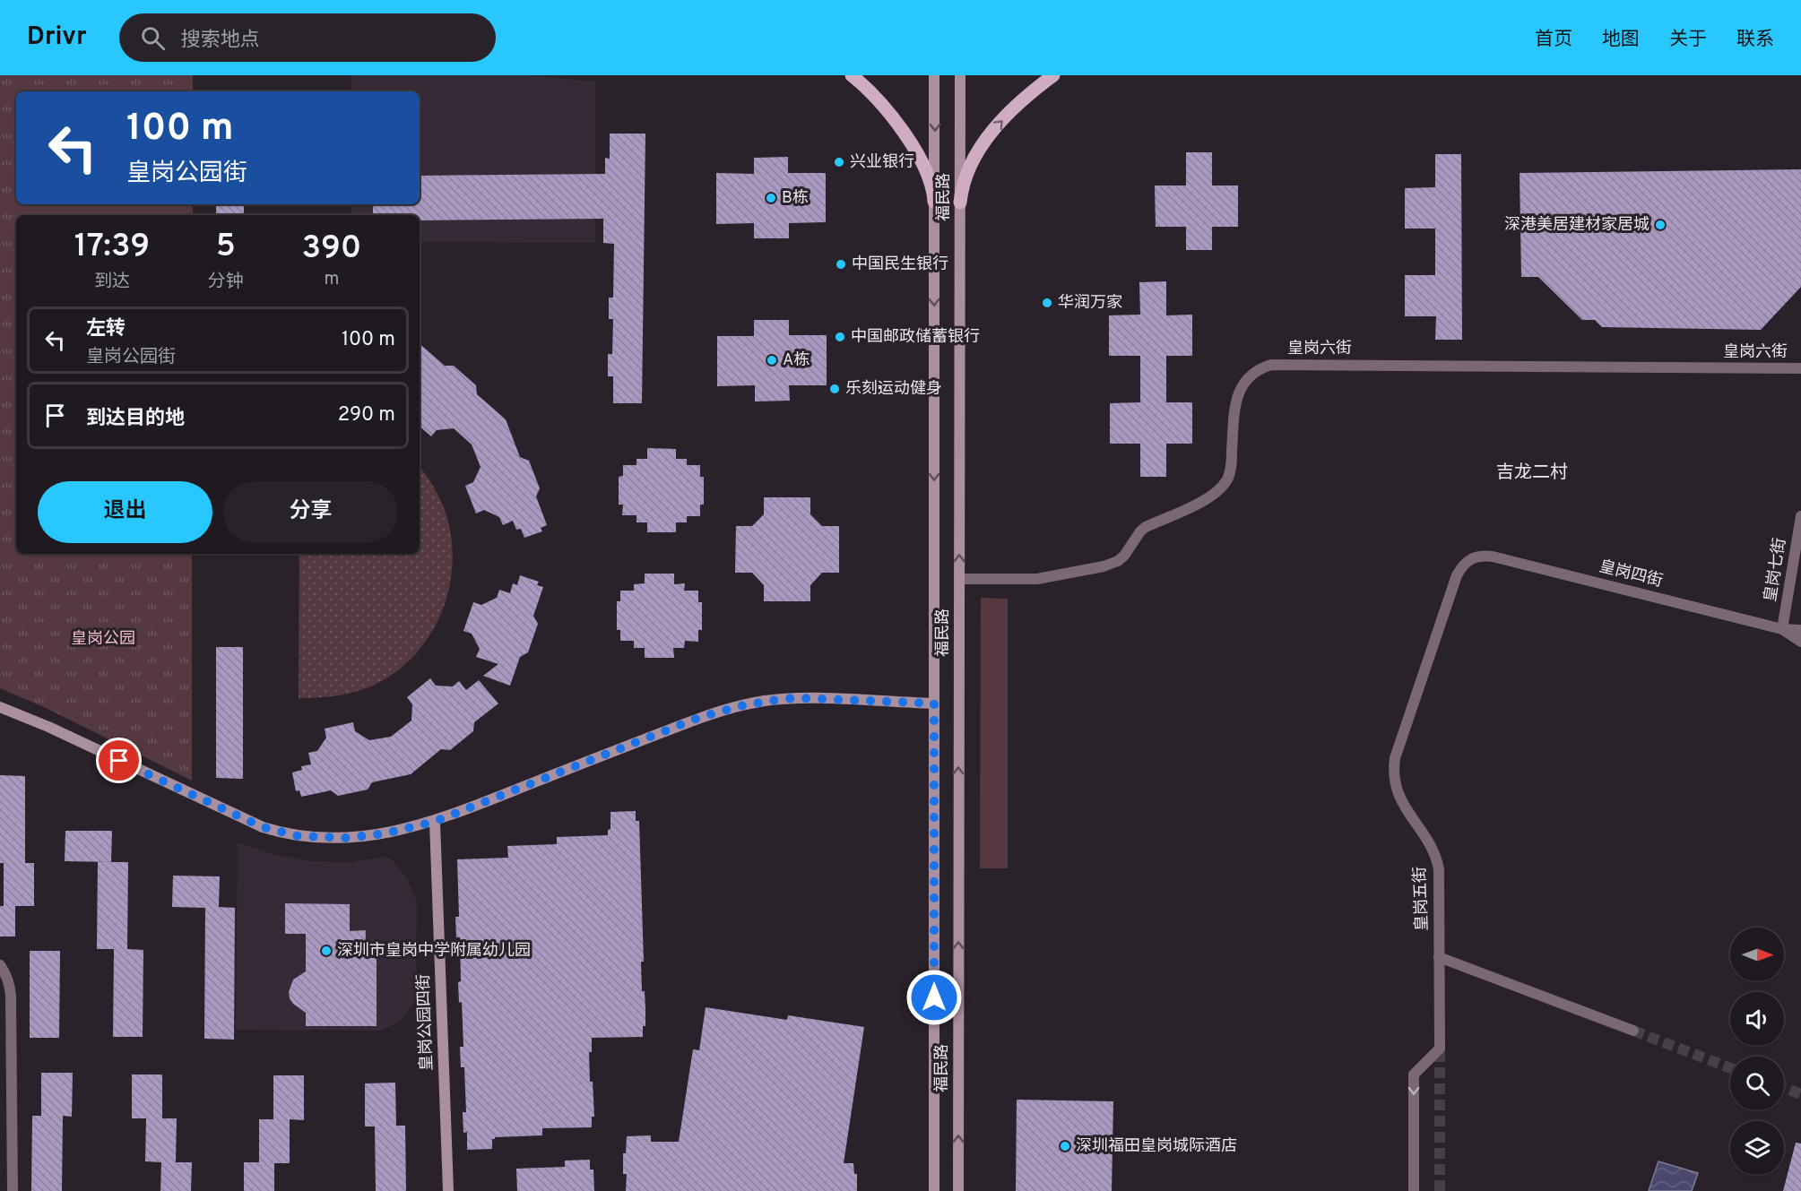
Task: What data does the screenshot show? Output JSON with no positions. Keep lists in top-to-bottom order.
{
  "streets": {
    "main road": ["福民路", "皇岗公园四街"],
    "street": [
      "皇岗六街",
      "皇岗七街",
      "皇岗四街",
      "皇岗五街"
    ]
  },
  "crossings": [
    ["福民路", "皇岗六街"],
    ["皇岗七街", "皇岗四街"],
    ["皇岗四街", "皇岗五街"]
  ],
  "one_way": ["皇岗五街"],
  "districts": ["吉龙二村"],
  "parks": ["皇岗公园"],
  "places": [
    "兴业银行",
    "B栋",
    "深港美居建材家居城",
    "中国民生银行",
    "华润万家",
    "中国邮政储蓄银行",
    "A栋",
    "乐刻·运动健身",
    "深圳市皇岗中学附属幼儿园",
    "深圳福田皇岗城际酒店"
  ],
  "north": "right",
  "page": {
    "header": "Drivr",
    "search": "搜索地点",
    "nav": [
      "首页",
      "地图",
      "关于",
      "联系"
    ],
    "turn": ["100 m", "皇岗公园街"],
    "eta": [
      "17:39",
      "到达",
      "5",
      "分钟",
      "390",
      "m"
    ],
    "list": [
      {
        "name": "左转",
        "note": "皇岗公园街",
        "value": "100 m"
      },
      {
        "name": "到达目的地",
        "value": "290 m"
      }
    ],
    "buttons": ["退出", "分享"]
  }
}
